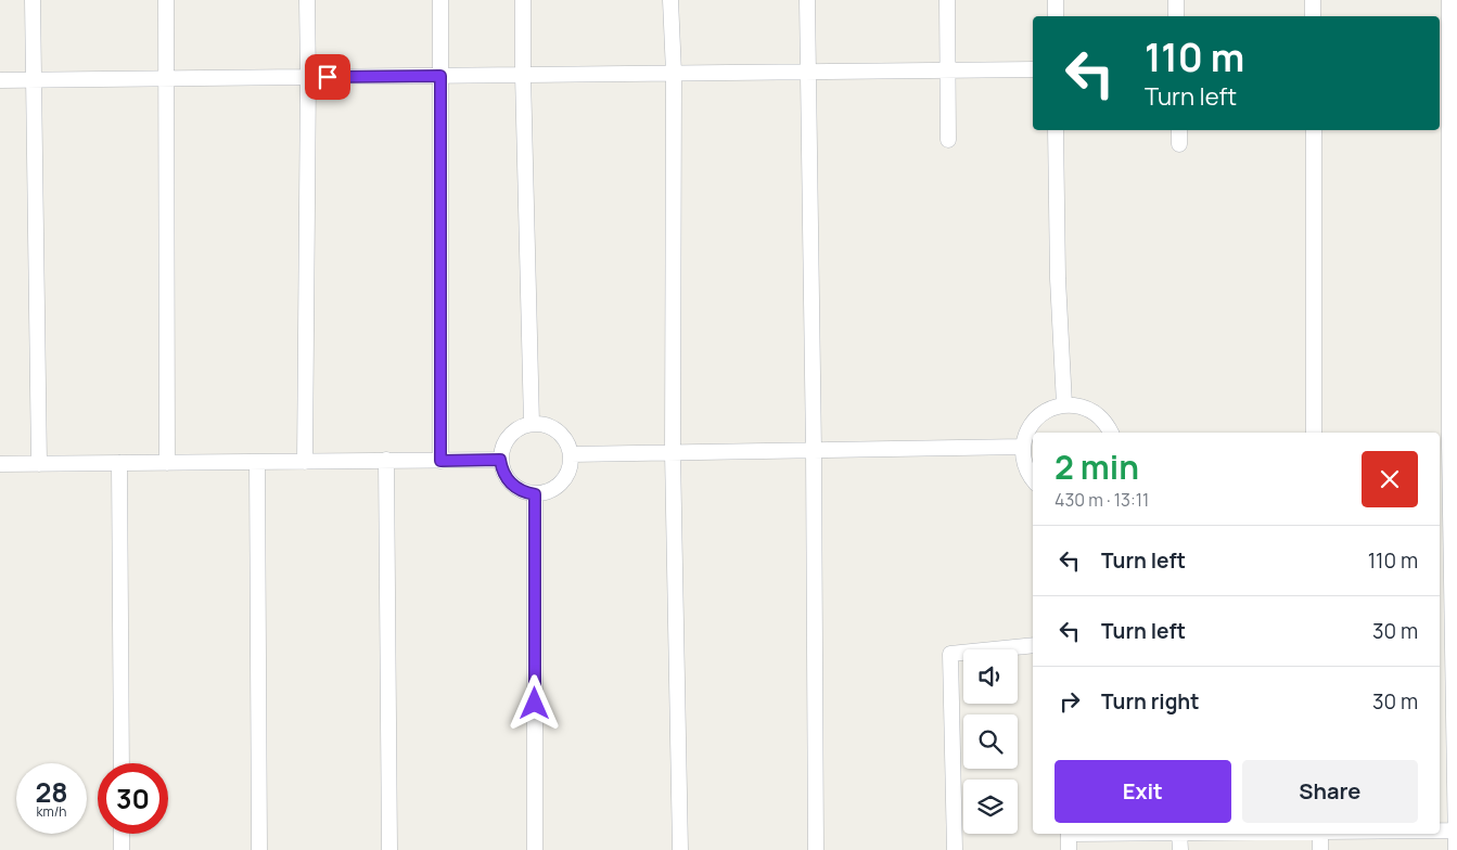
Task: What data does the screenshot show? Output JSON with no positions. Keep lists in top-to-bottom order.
{
  "page": {
    "turn": ["110 m", "Turn left"],
    "heading": ["2 min", "430 m · 13:11"],
    "list": [
      {
        "name": "Turn left",
        "value": "110 m"
      },
      {
        "name": "Turn left",
        "value": "30 m"
      },
      {
        "name": "Turn right",
        "value": "30 m"
      }
    ],
    "buttons": ["Exit", "Share"],
    "speed": "28 km/h",
    "limit": "30"
  }
}
